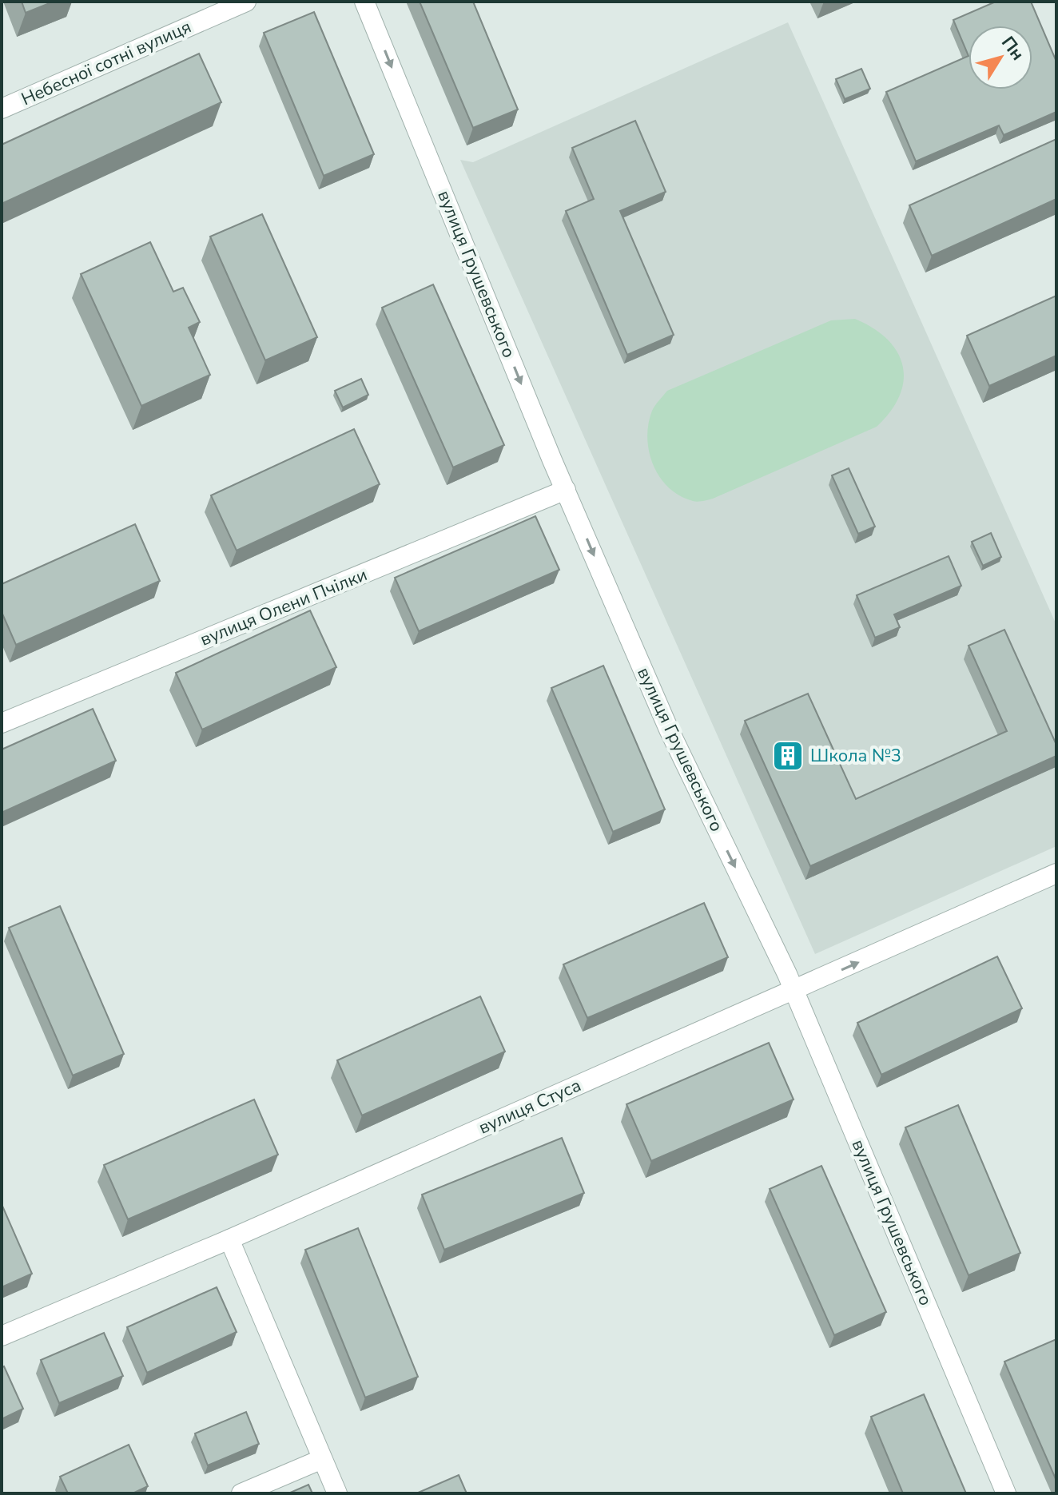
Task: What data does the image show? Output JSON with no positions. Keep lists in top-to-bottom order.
{
  "streets": {
    "street": [
      "Небесної сотні вулиця",
      "вулиця Грушевського",
      "вулиця Олени Пчілки",
      "вулиця Стуса"
    ]
  },
  "crossings": [
    ["вулиця Грушевського", "вулиця Олени Пчілки"],
    ["вулиця Грушевського", "вулиця Стуса"]
  ],
  "one_way": ["вулиця Грушевського"],
  "places": {
    "building": ["Школа №3"]
  },
  "north": "top right"
}
